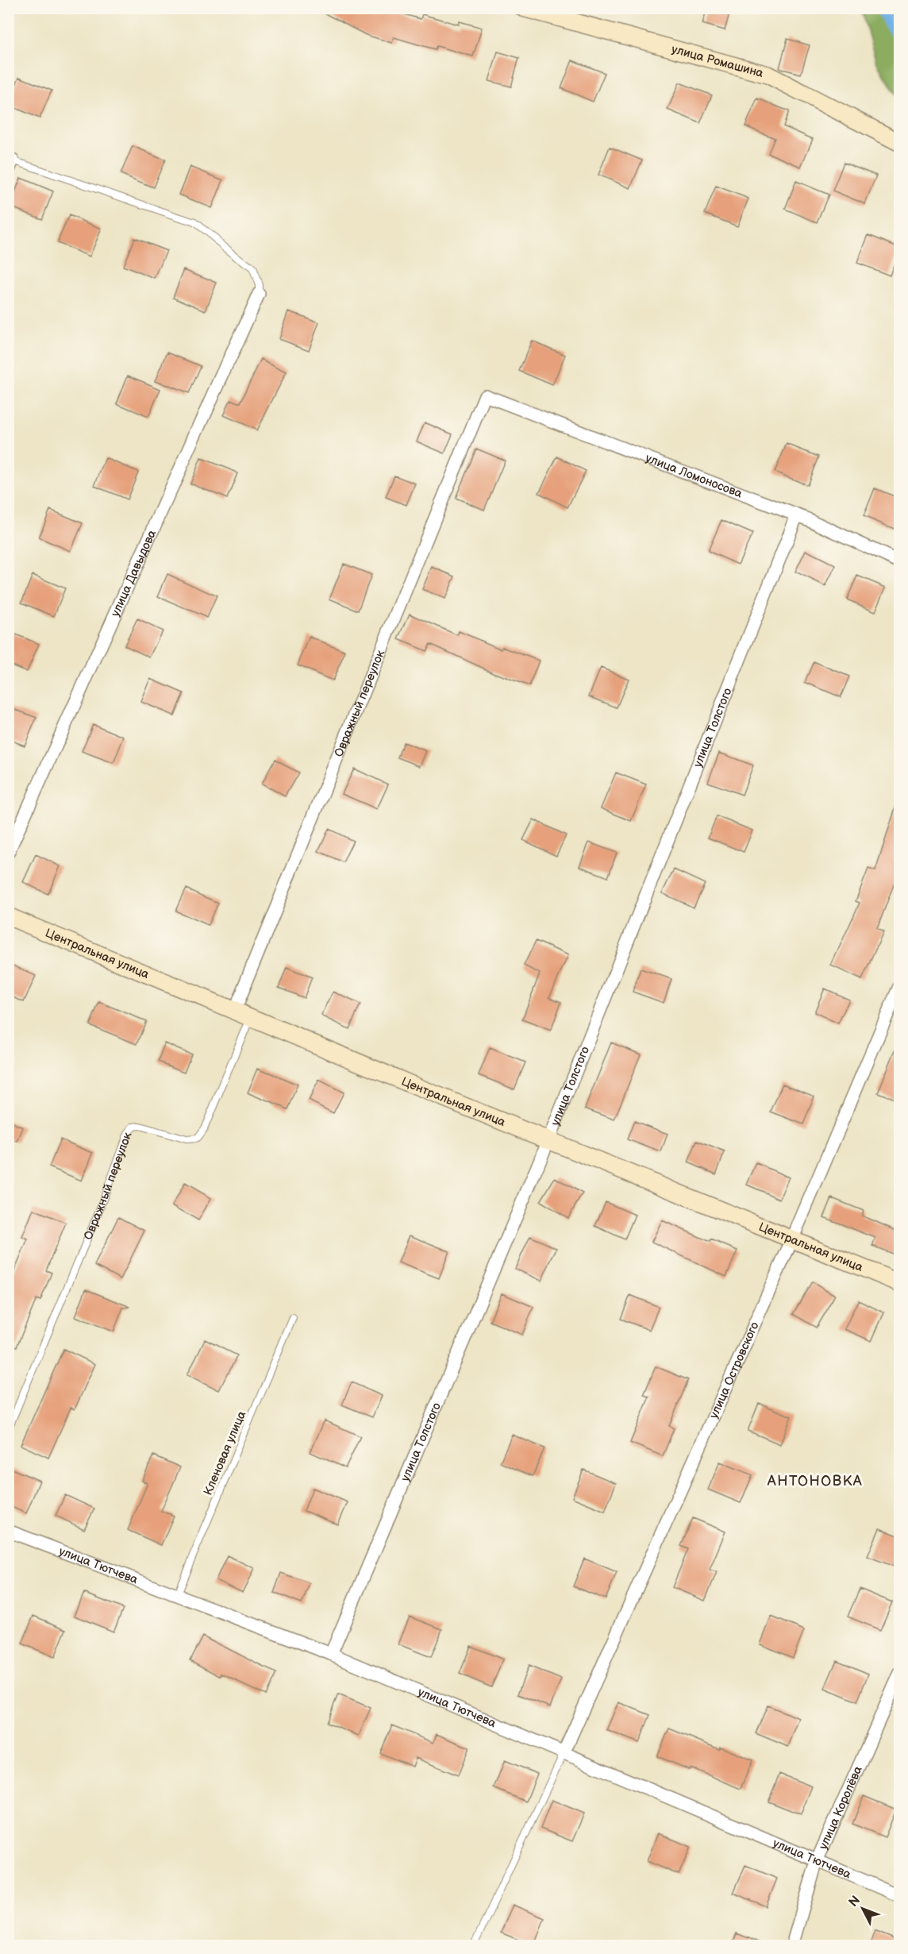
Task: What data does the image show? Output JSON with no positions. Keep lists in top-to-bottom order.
{
  "streets": {
    "street": [
      "улица Ромашина",
      "улица Ломоносова",
      "улица Давыдова",
      "Овражный переулок",
      "улица Толстого",
      "Центральная улица",
      "улица Островского",
      "улица Тютчева",
      "улица Королёва"
    ],
    "lane": ["Кленовая улица"]
  },
  "crossings": [
    ["улица Ломоносова", "Овражный переулок"],
    ["улица Ломоносова", "улица Толстого"],
    ["Овражный переулок", "Центральная улица"],
    ["улица Толстого", "Центральная улица"],
    ["улица Толстого", "улица Тютчева"],
    ["Центральная улица", "улица Островского"],
    ["улица Островского", "улица Тютчева"],
    ["Кленовая улица", "улица Тютчева"],
    ["улица Тютчева", "улица Королёва"]
  ],
  "districts": ["АНТОНОВКА"],
  "north": "top left"
}
